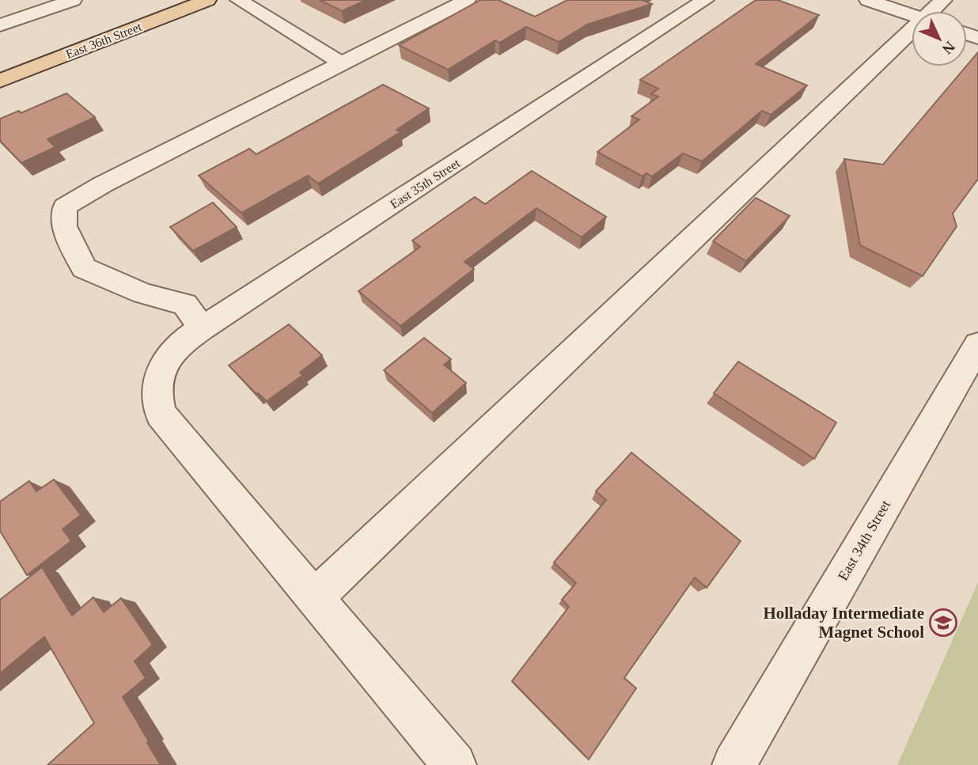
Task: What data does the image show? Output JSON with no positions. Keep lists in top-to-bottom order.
{
  "streets": {
    "main road": ["East 36th Street"],
    "street": ["East 35th Street", "East 34th Street"]
  },
  "places": {
    "school or university": ["Holladay Intermediate Magnet School"]
  },
  "north": "bottom right"
}
